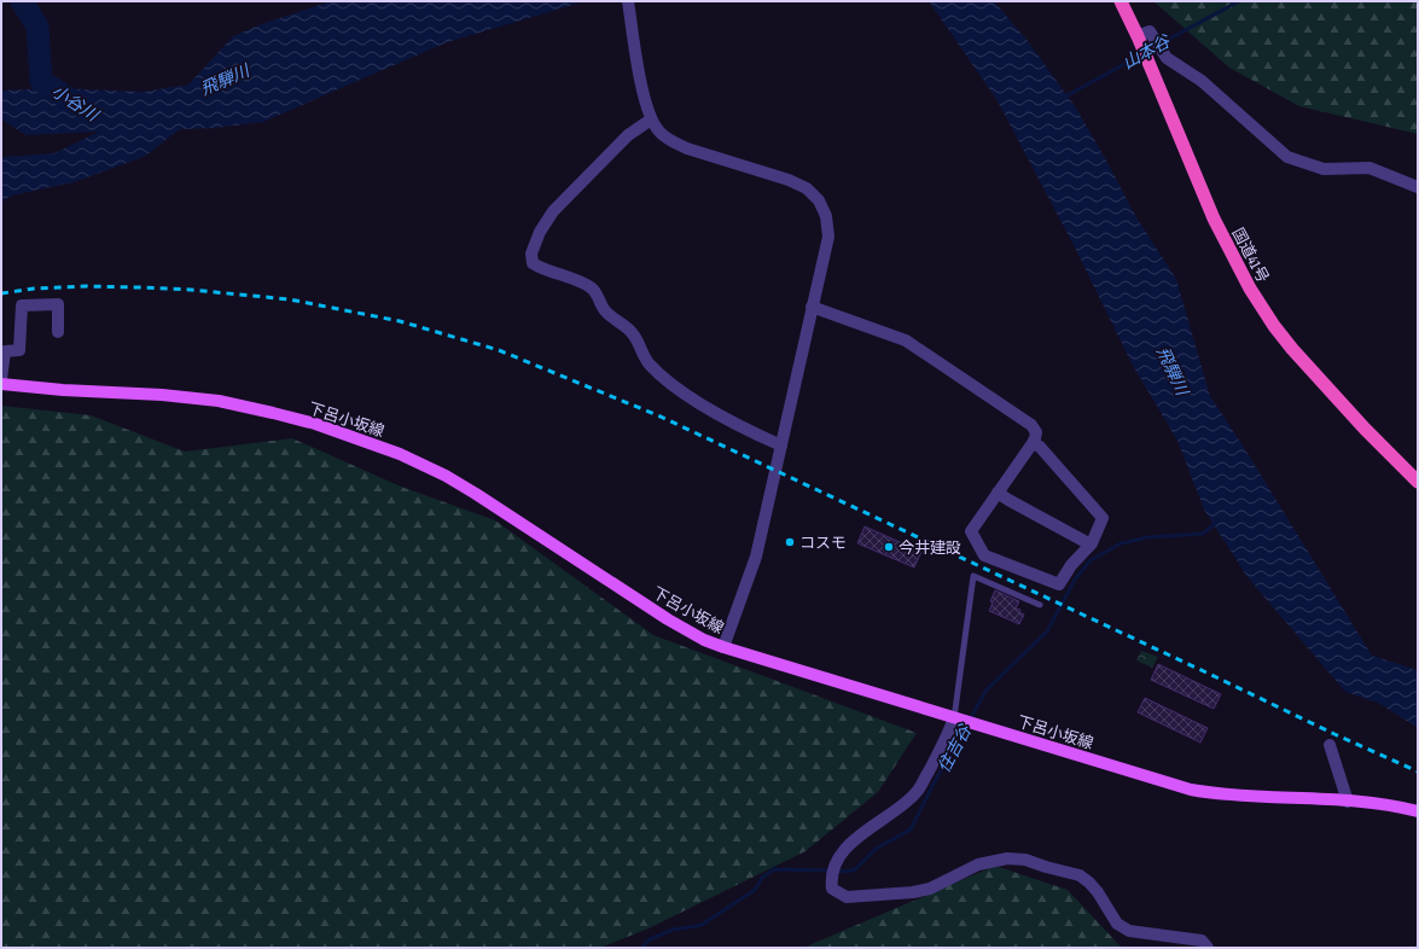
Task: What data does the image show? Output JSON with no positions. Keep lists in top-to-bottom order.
{
  "streets": {
    "highway": ["国道41号"],
    "main road": ["下呂小坂線"]
  },
  "water": [
    "山本谷",
    "飛騨川",
    "小谷川",
    "住吉谷"
  ],
  "places": ["コスモ", "今井建設"]
}
